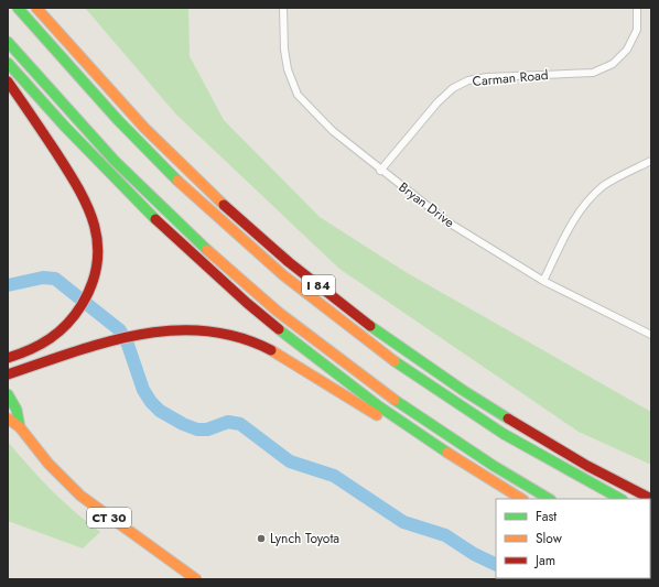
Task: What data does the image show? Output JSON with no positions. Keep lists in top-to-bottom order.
{
  "streets": {
    "main road": ["I 84", "CT 30"],
    "street": ["Carman Road", "Bryan Drive"]
  },
  "crossings": [
    ["Carman Road", "Bryan Drive"]
  ],
  "places": ["Lynch Toyota"],
  "legend": ["Fast", "Slow", "Jam"]
}
